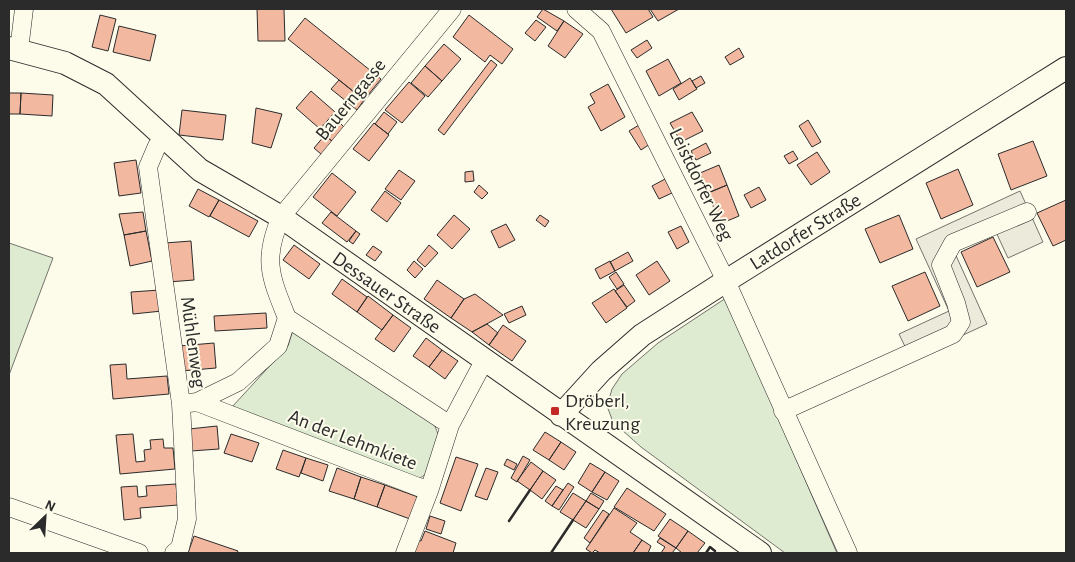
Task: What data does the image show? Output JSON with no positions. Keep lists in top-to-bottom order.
{
  "streets": {
    "main road": ["Latdorfer Straße", "Dessauer Straße"],
    "street": [
      "Bauerngasse",
      "Leistdorfer Weg",
      "Mühlenweg",
      "An der Lehmkiete"
    ]
  },
  "crossings": [
    ["Bauerngasse", "Dessauer Straße"],
    ["Leistdorfer Weg", "Latdorfer Straße"],
    ["Latdorfer Straße", "Dessauer Straße"],
    ["Dessauer Straße", "Mühlenweg"],
    ["Dessauer Straße", "An der Lehmkiete"],
    ["Mühlenweg", "An der Lehmkiete"]
  ],
  "places": {
    "transit": ["Dröberl, Kreuzung"]
  },
  "north": "top right"
}
